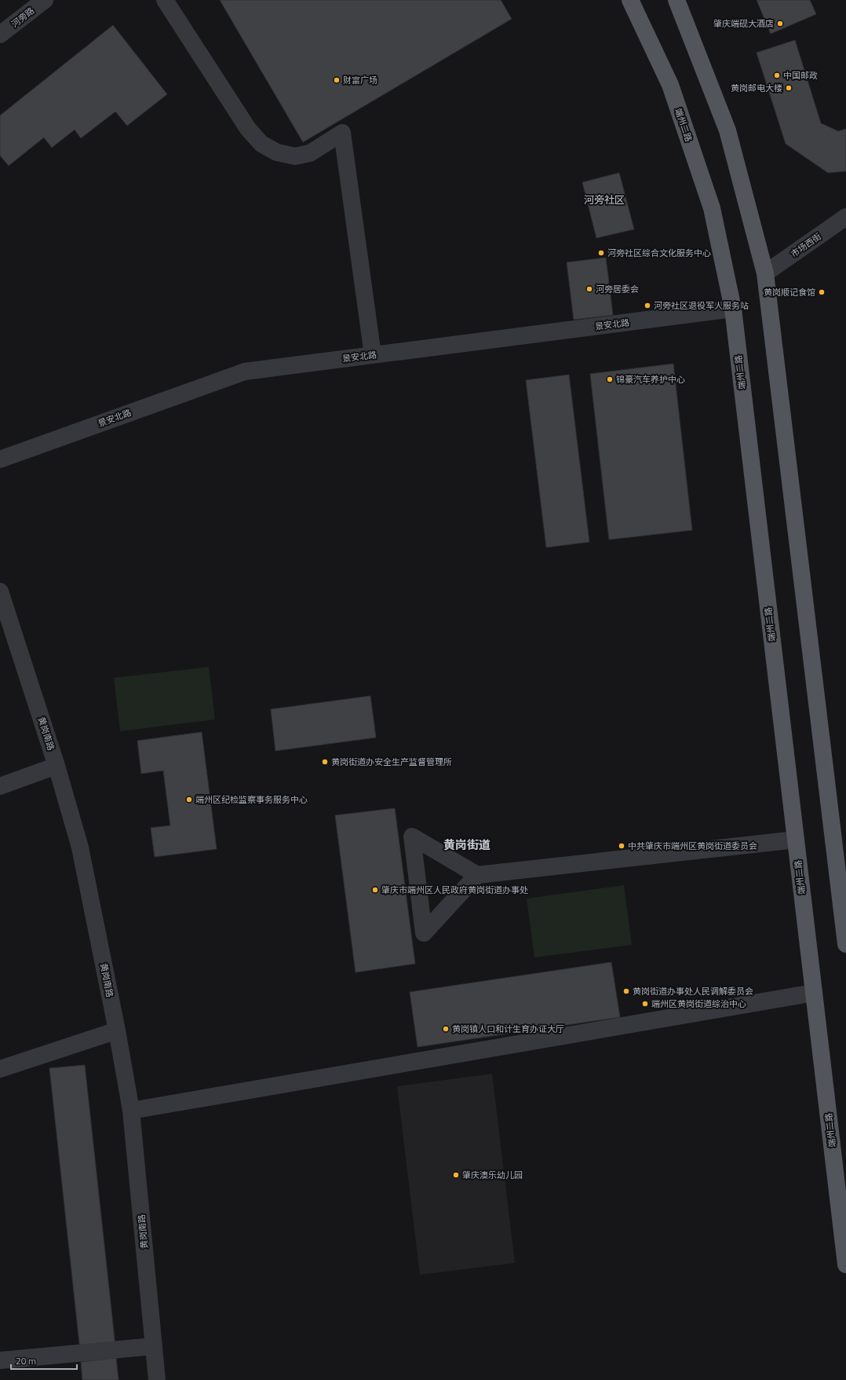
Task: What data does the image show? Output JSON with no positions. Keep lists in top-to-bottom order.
{
  "streets": {
    "main road": ["端州二路"],
    "street": [
      "河旁路",
      "市场西街",
      "景安北路",
      "黄岗南路"
    ]
  },
  "crossings": [
    ["端州二路", "景安北路"]
  ],
  "districts": ["河旁社区", "黄岗街道"],
  "places": [
    "肇庆端砚大酒店",
    "中国邮政",
    "财富广场",
    "黄岗邮电大楼",
    "河旁社区综合文化服务中心",
    "河旁居委会",
    "黄岗顺记食馆",
    "河旁社区退役军人服务站",
    "锦豪汽车养护中心",
    "黄岗街道办安全生产监督管理所",
    "端州区纪检监察事务服务中心",
    "中共肇庆市端州区黄岗街道委员会",
    "肇庆市端州区人民政府黄岗街道办事处",
    "黄岗街道办事处人民调解委员会",
    "端州区黄岗街道综治中心",
    "黄岗镇人口和计生育办证大厅",
    "肇庆澳乐幼儿园"
  ],
  "scale_bar": "20 m"
}
